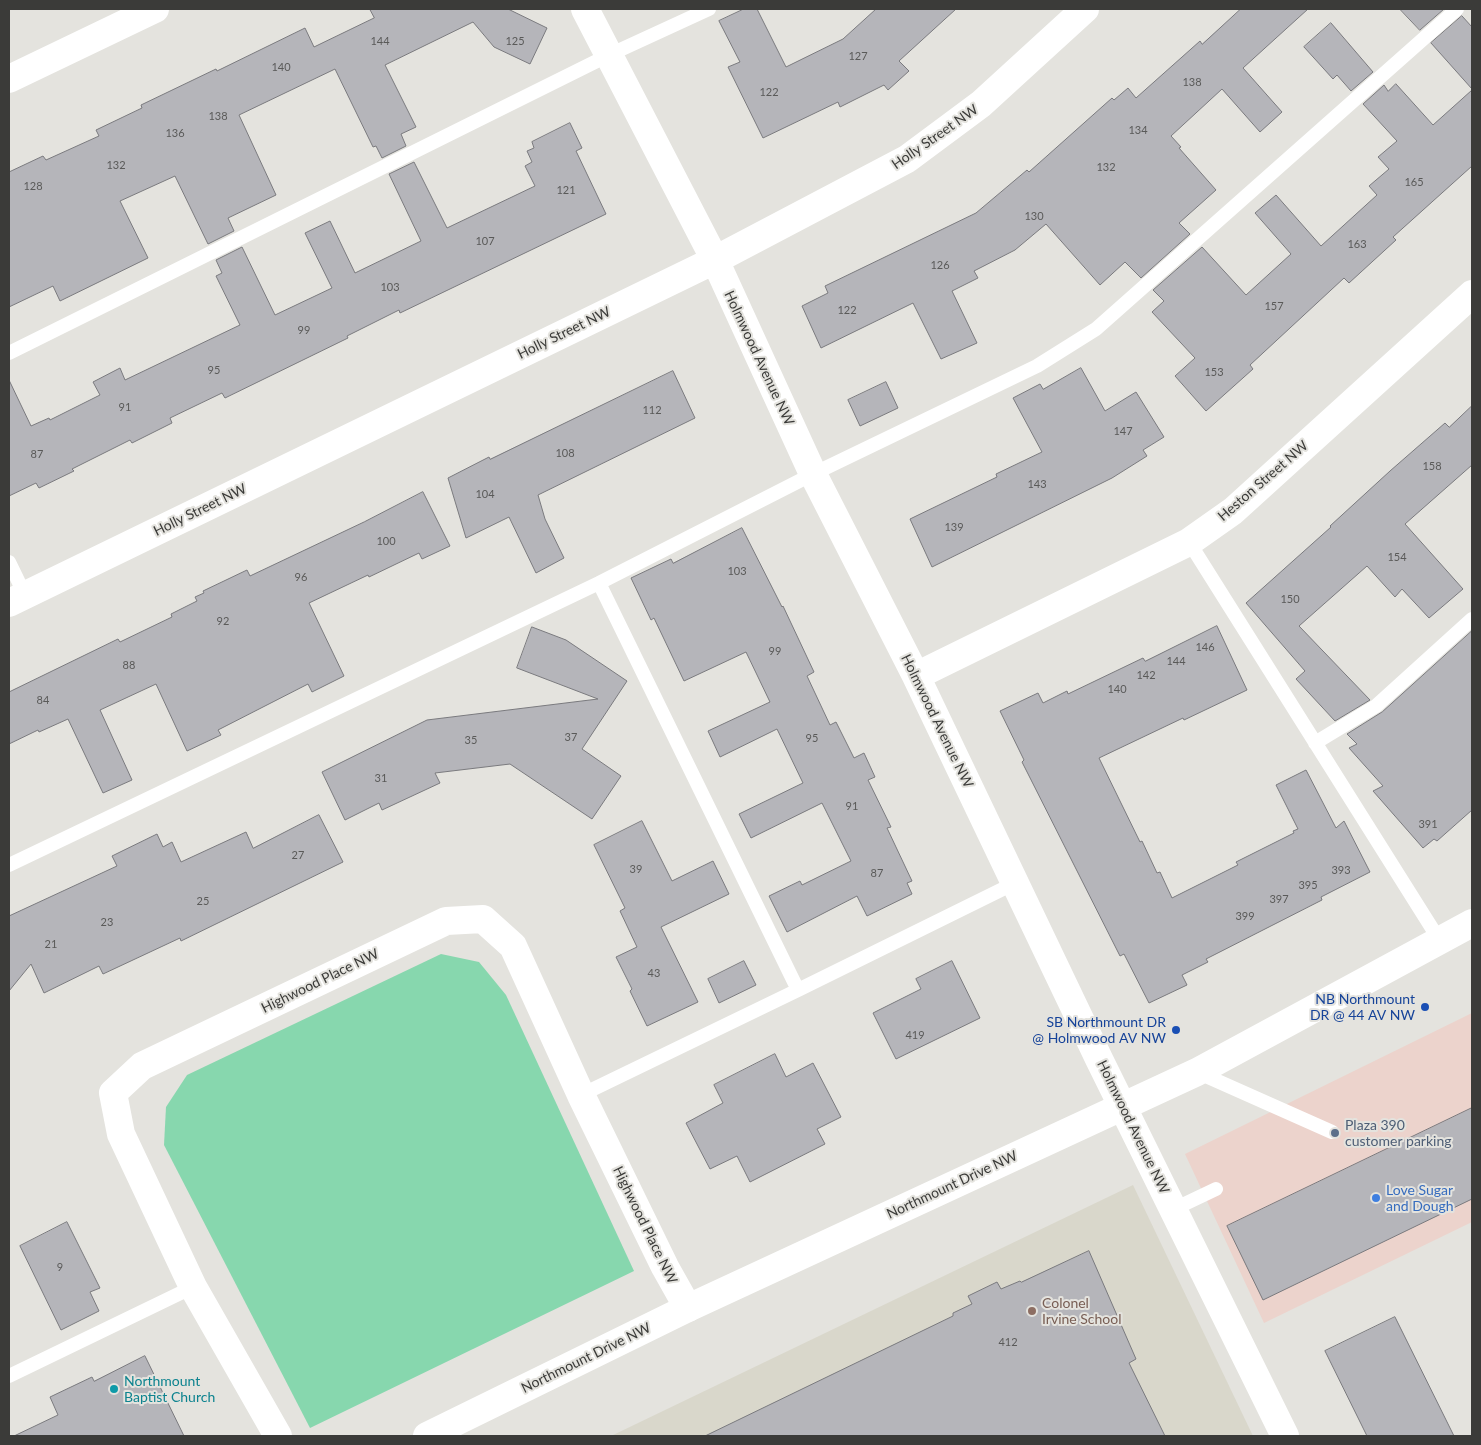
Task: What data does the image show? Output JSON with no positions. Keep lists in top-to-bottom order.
{
  "streets": {
    "street": [
      "Holly Street NW",
      "Holmwood Avenue NW",
      "Heston Street NW",
      "Highwood Place NW",
      "Northmount Drive NW"
    ]
  },
  "crossings": [
    ["Holly Street NW", "Holmwood Avenue NW"],
    ["Holmwood Avenue NW", "Heston Street NW"],
    ["Holmwood Avenue NW", "Northmount Drive NW"],
    ["Highwood Place NW", "Northmount Drive NW"]
  ],
  "places": [
    "NB Northmount DR @ 44 AV NW",
    "SB Northmount DR @ Holmwood AV NW",
    "Plaza 390 customer parking",
    "Love Sugar and Dough",
    "Colonel Irvine School",
    "Northmount Baptist Church"
  ],
  "house_numbers": [
    "144",
    "125",
    "127",
    "140",
    "138",
    "122",
    "138",
    "134",
    "136",
    "132",
    "132",
    "165",
    "128",
    "121",
    "130",
    "107",
    "163",
    "126",
    "103",
    "157",
    "122",
    "99",
    "95",
    "153",
    "91",
    "112",
    "147",
    "108",
    "87",
    "158",
    "143",
    "104",
    "139",
    "100",
    "154",
    "103",
    "96",
    "150",
    "92",
    "146",
    "99",
    "144",
    "88",
    "142",
    "140",
    "84",
    "37",
    "95",
    "35",
    "31",
    "91",
    "391",
    "27",
    "39",
    "393",
    "87",
    "395",
    "397",
    "25",
    "399",
    "23",
    "21",
    "43",
    "419",
    "9",
    "412"
  ]
}
